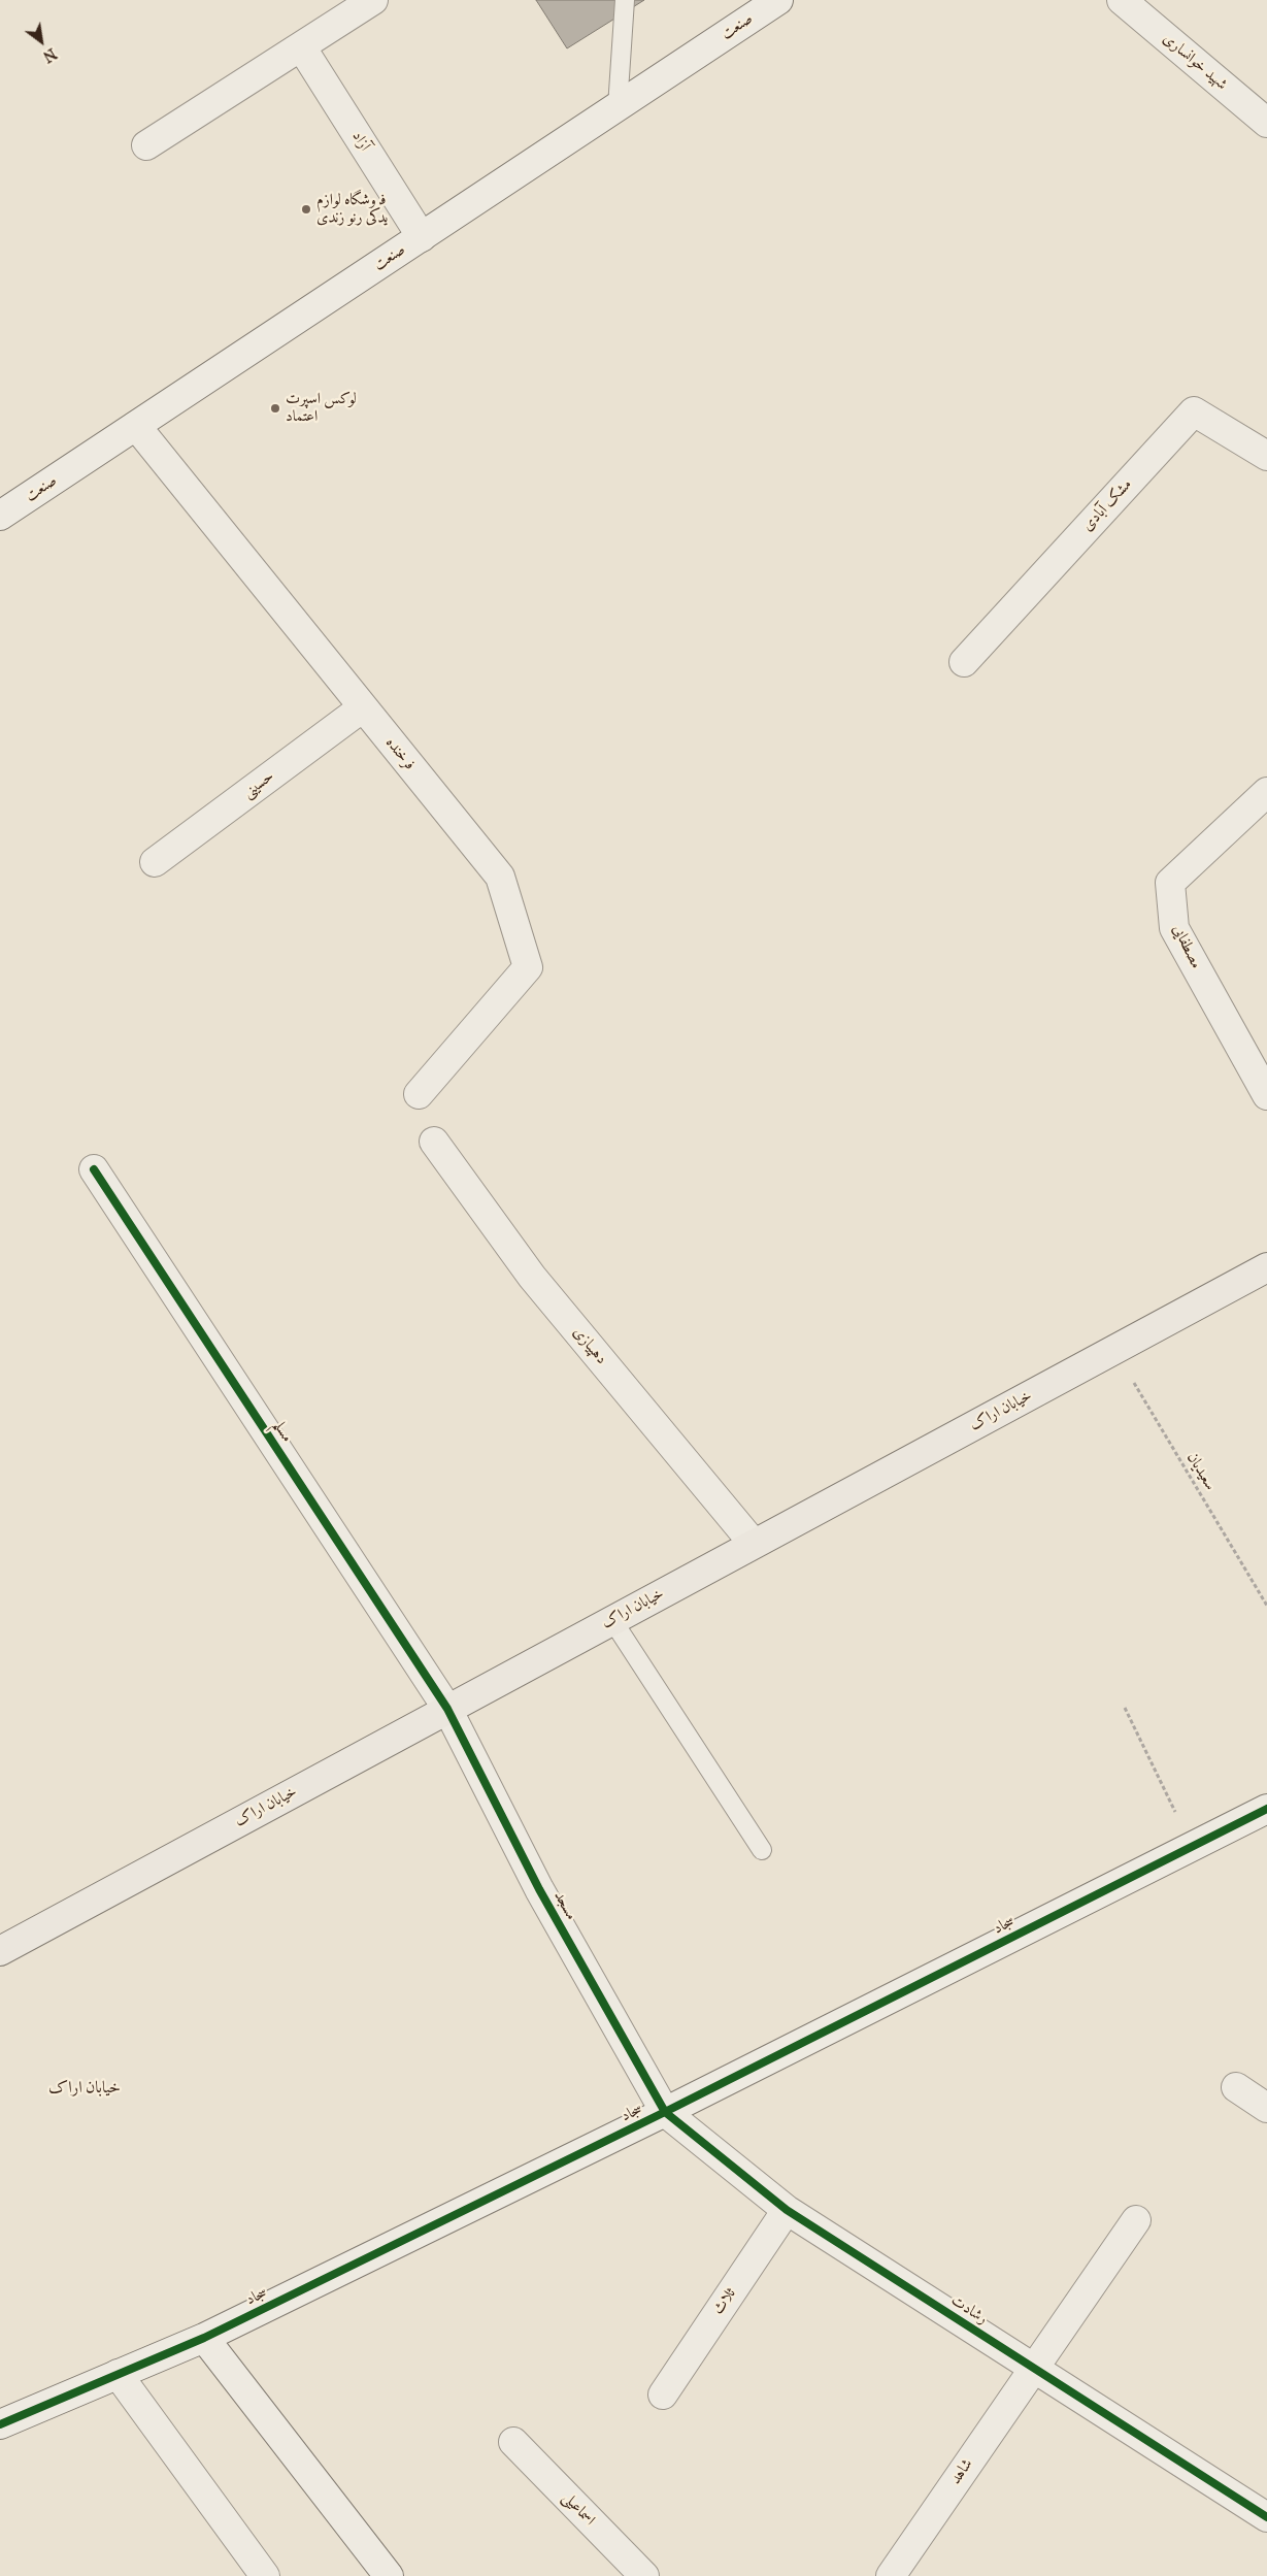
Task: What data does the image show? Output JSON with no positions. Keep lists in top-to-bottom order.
{
  "streets": {
    "main road": ["خیابان اراک"],
    "street": [
      "صنعت",
      "شهید خوانساری",
      "آزاد",
      "مشک آبادی",
      "فرخنده",
      "حسینی",
      "مصطفایی",
      "دهپیازی",
      "مسلم",
      "مسجد",
      "سجاد",
      "ثلاث",
      "رشادت",
      "شاهد",
      "اسماعیلی"
    ],
    "path": ["سعیدیان"]
  },
  "crossings": [
    ["صنعت", "آزاد"],
    ["صنعت", "فرخنده"],
    ["فرخنده", "حسینی"],
    ["دهپیازی", "خیابان اراک"],
    ["خیابان اراک", "مسلم"],
    ["خیابان اراک", "سعیدیان"],
    ["خیابان اراک", "مسجد"],
    ["مسلم", "مسجد"],
    ["مسجد", "سجاد"],
    ["مسجد", "رشادت"],
    ["سجاد", "رشادت"],
    ["ثلاث", "رشادت"],
    ["رشادت", "شاهد"]
  ],
  "districts": ["خیابان اراک"],
  "places": ["فروشگاه لوازم یدکی رنو زندی", "لوکس اسپرت اعتماد"],
  "north": "bottom right"
}
